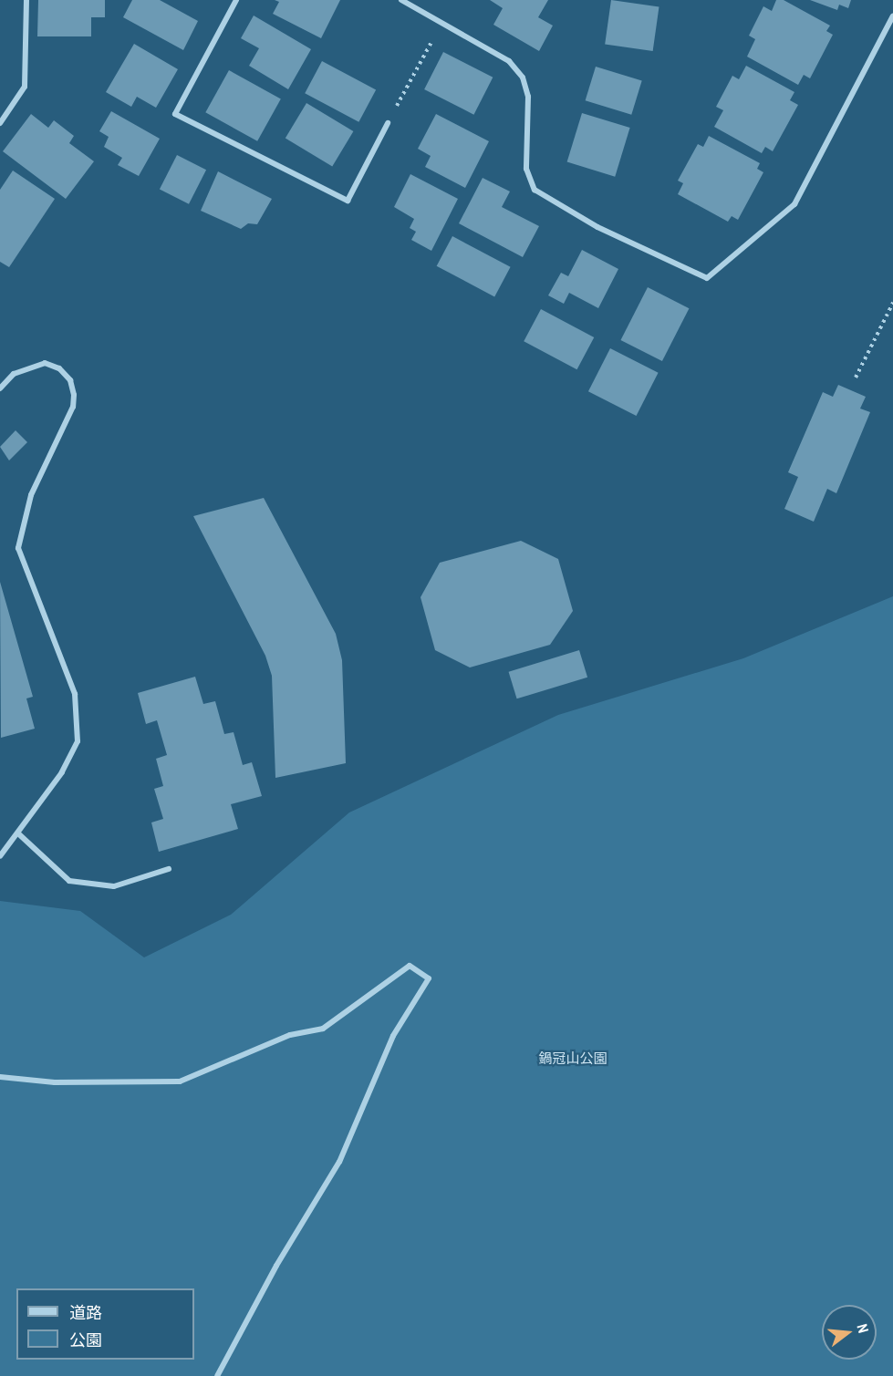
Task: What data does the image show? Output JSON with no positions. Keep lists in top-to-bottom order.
{
  "parks": ["鍋冠山公園"],
  "legend": ["道路", "公園"],
  "north": "right"
}
